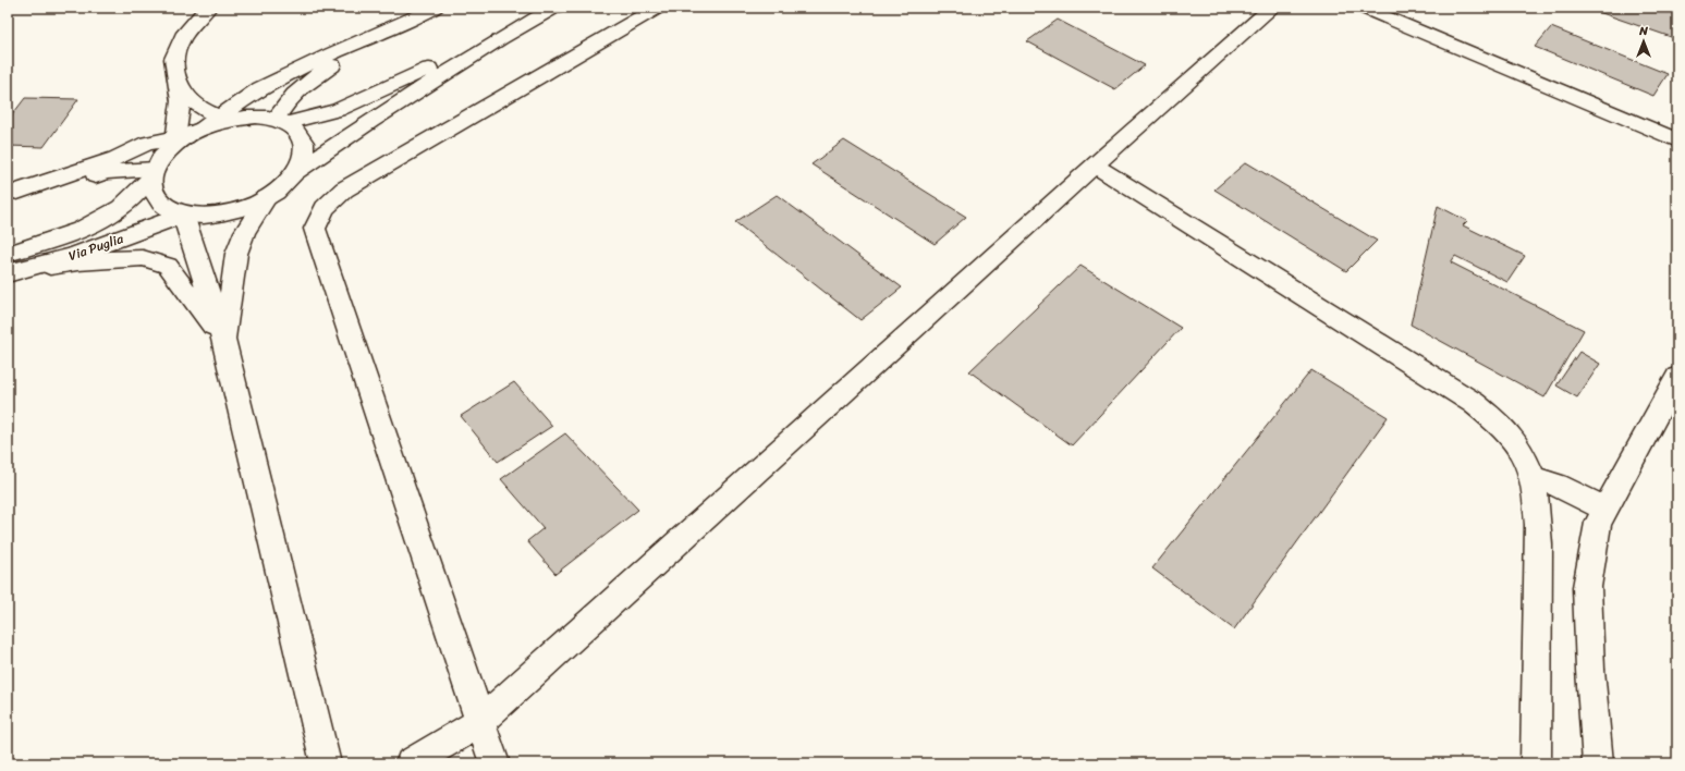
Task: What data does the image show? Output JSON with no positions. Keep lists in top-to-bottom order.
{
  "streets": {
    "street": ["Via Puglia"]
  },
  "north": "top"
}
